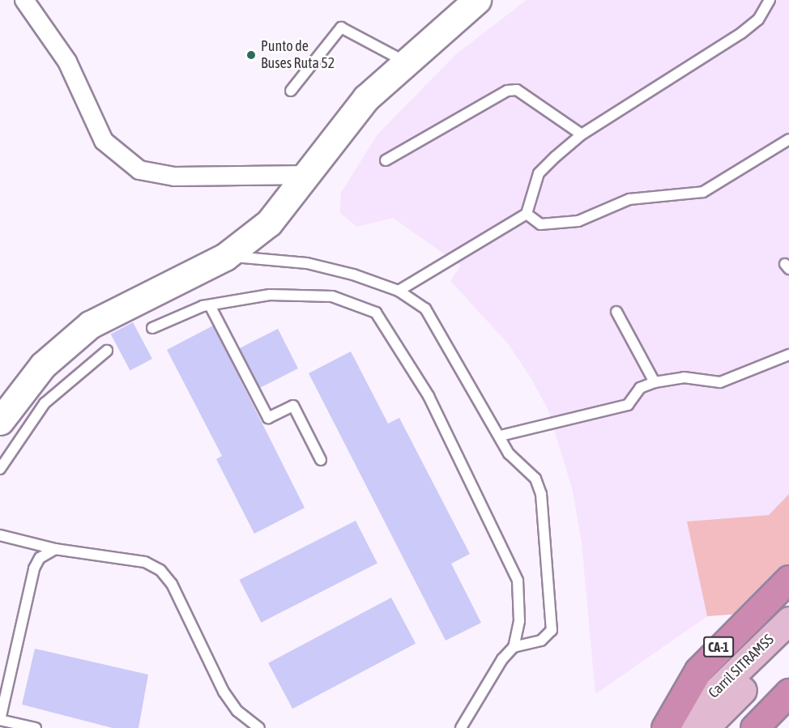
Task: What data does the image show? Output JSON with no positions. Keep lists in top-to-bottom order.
{
  "streets": {
    "highway": ["CA-1"],
    "main road": ["Carril SITRAMSS"]
  },
  "places": ["Punto de Buses Ruta 52"]
}
